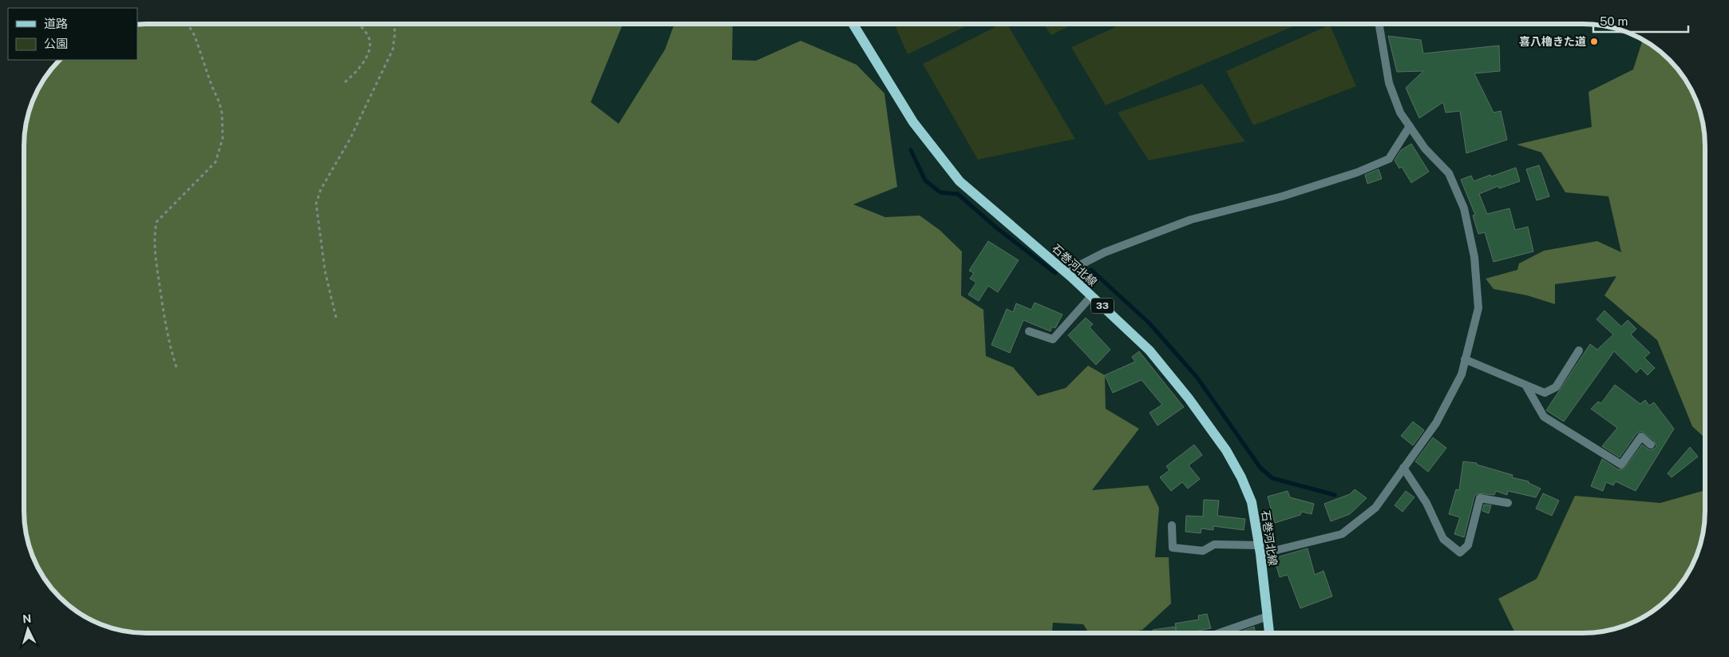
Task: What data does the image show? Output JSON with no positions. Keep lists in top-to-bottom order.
{
  "streets": {
    "main road": ["石巻河北線", "33"]
  },
  "places": ["喜八櫓きた道"],
  "legend": ["道路", "公園"],
  "scale_bar": "50 m",
  "north": "top"
}
